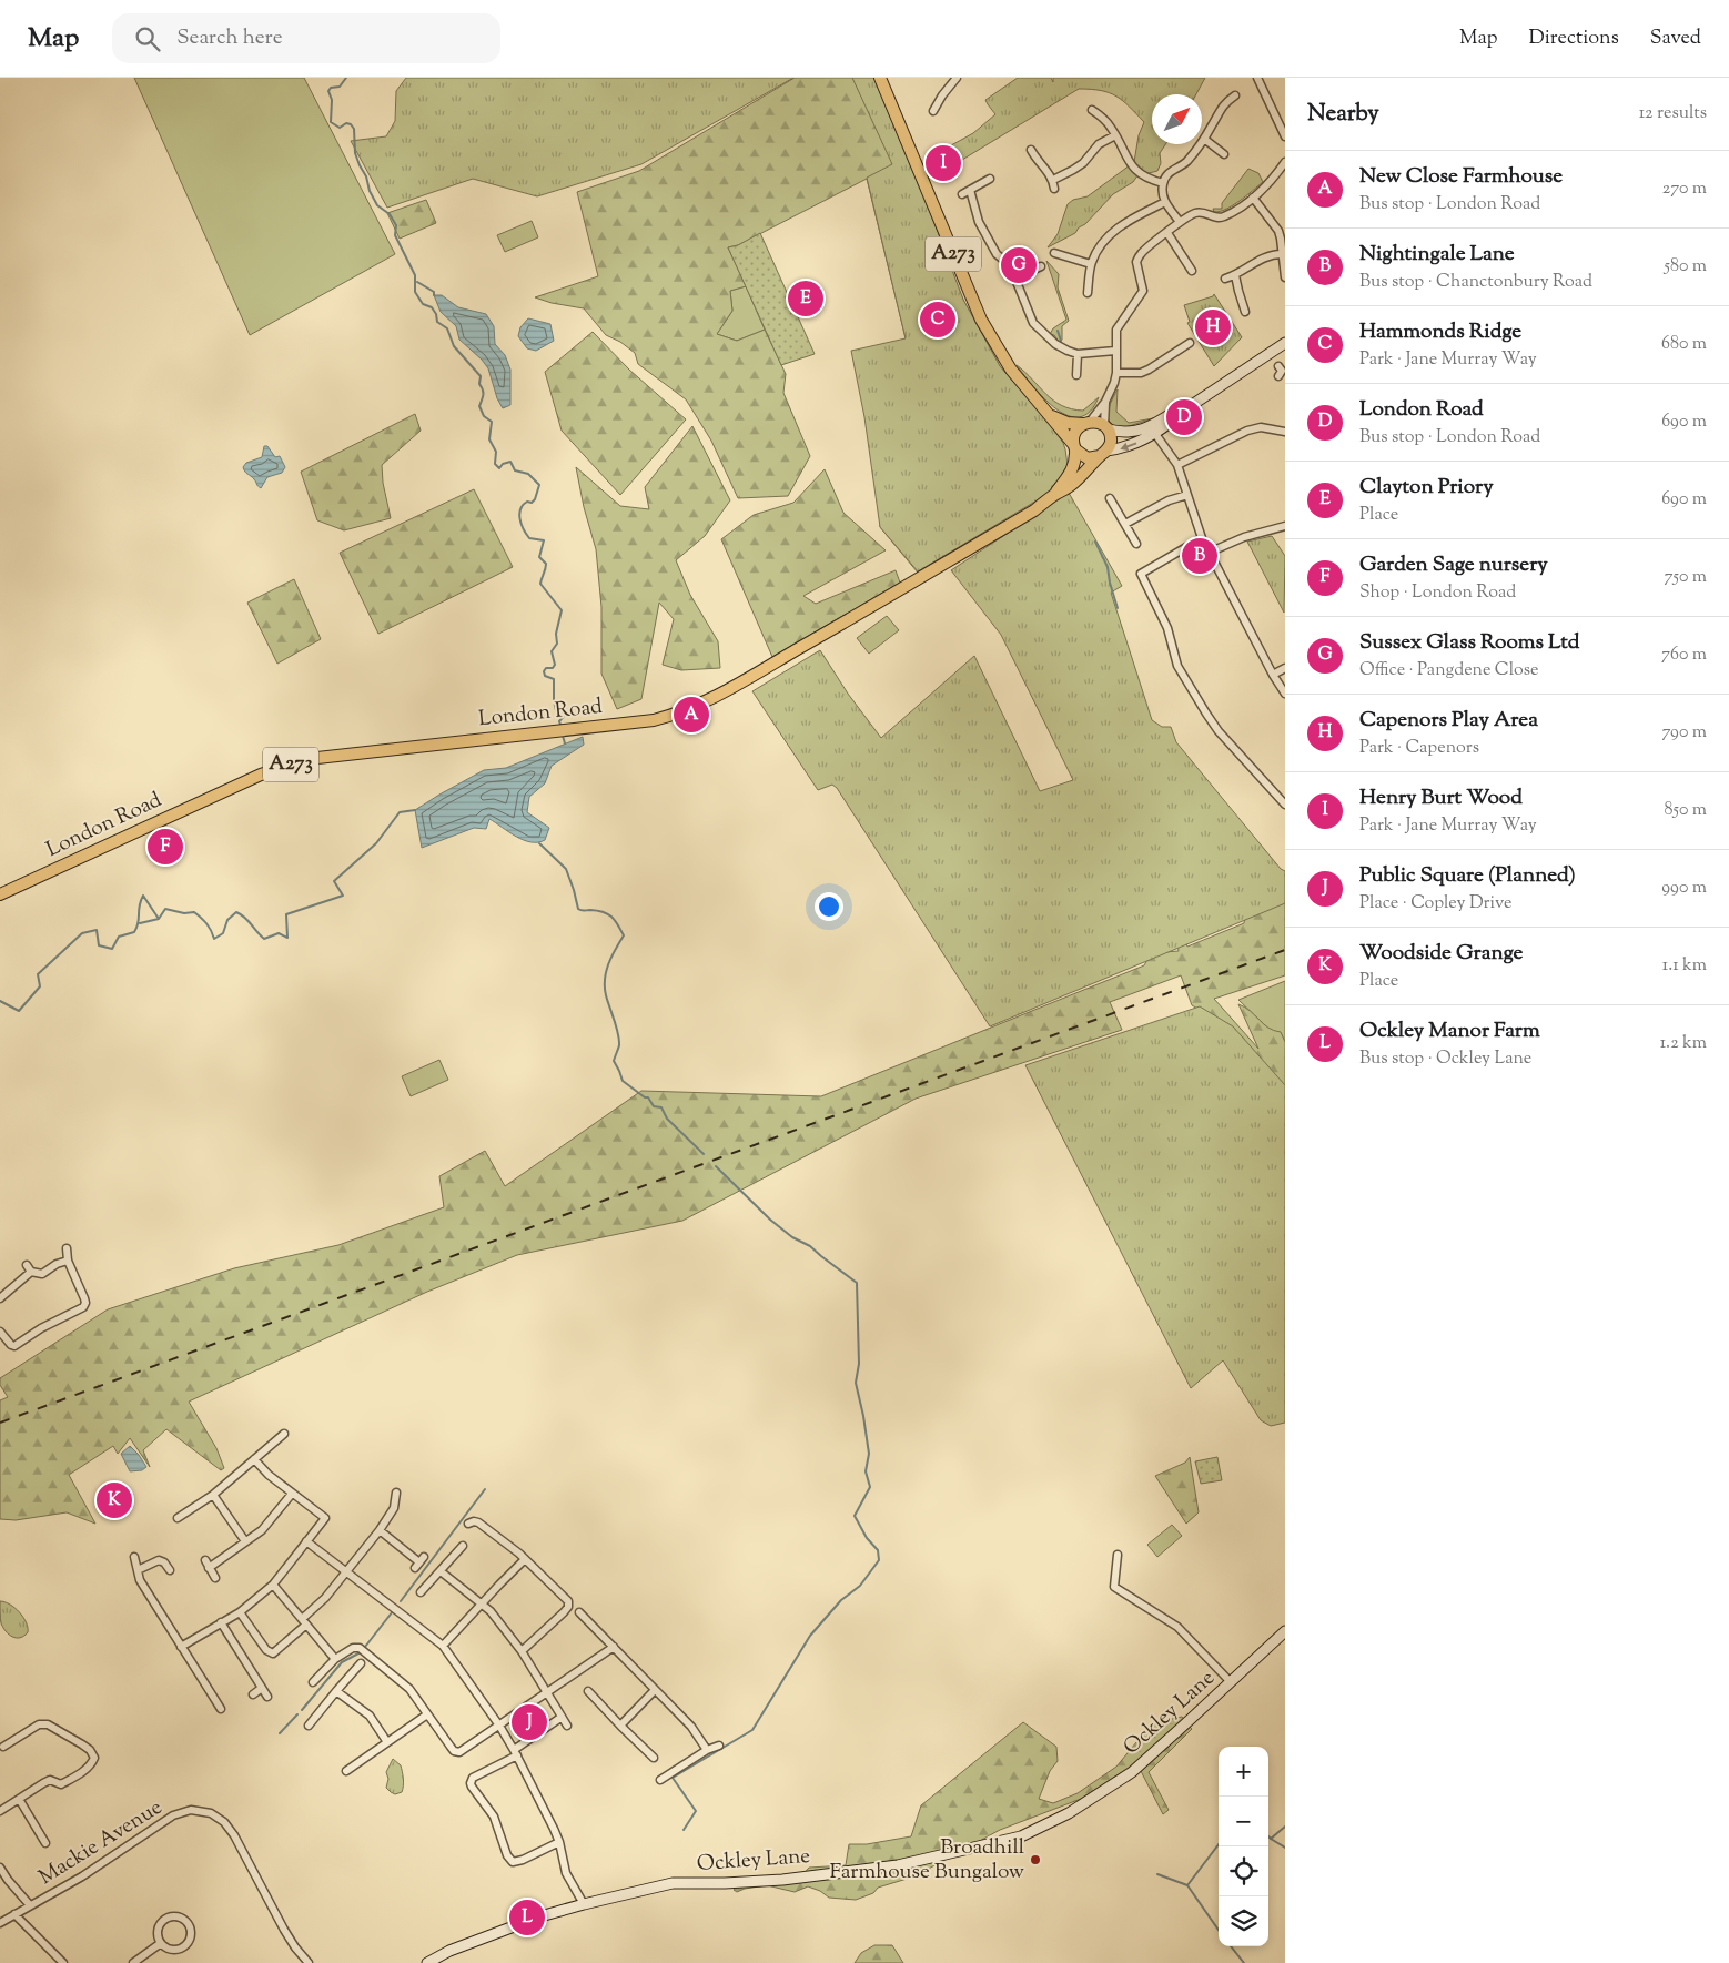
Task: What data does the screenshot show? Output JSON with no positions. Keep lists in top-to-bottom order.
{
  "streets": {
    "main road": ["A273", "London Road"],
    "street": ["Ockley Lane", "Mackie Avenue"]
  },
  "crossings": [
    ["A273", "London Road"]
  ],
  "places": ["Broadhill Farmhouse Bungalow"],
  "north": "top right",
  "page": {
    "header": "Map",
    "search": "Search here",
    "nav": ["Map", "Directions", "Saved"],
    "heading": ["Nearby", "12 results"],
    "pins": [
      "I",
      "G",
      "E",
      "C",
      "H",
      "D",
      "B",
      "A",
      "F",
      "K",
      "J",
      "L"
    ],
    "list": [
      {
        "mark": "A",
        "name": "New Close Farmhouse",
        "note": "Bus stop · London Road",
        "value": "270 m"
      },
      {
        "mark": "B",
        "name": "Nightingale Lane",
        "note": "Bus stop · Chanctonbury Road",
        "value": "580 m"
      },
      {
        "mark": "C",
        "name": "Hammonds Ridge",
        "note": "Park · Jane Murray Way",
        "value": "680 m"
      },
      {
        "mark": "D",
        "name": "London Road",
        "note": "Bus stop · London Road",
        "value": "690 m"
      },
      {
        "mark": "E",
        "name": "Clayton Priory",
        "note": "Place",
        "value": "690 m"
      },
      {
        "mark": "F",
        "name": "Garden Sage nursery",
        "note": "Shop · London Road",
        "value": "750 m"
      },
      {
        "mark": "G",
        "name": "Sussex Glass Rooms Ltd",
        "note": "Office · Pangdene Close",
        "value": "760 m"
      },
      {
        "mark": "H",
        "name": "Capenors Play Area",
        "note": "Park · Capenors",
        "value": "790 m"
      },
      {
        "mark": "I",
        "name": "Henry Burt Wood",
        "note": "Park · Jane Murray Way",
        "value": "850 m"
      },
      {
        "mark": "J",
        "name": "Public Square (Planned)",
        "note": "Place · Copley Drive",
        "value": "990 m"
      },
      {
        "mark": "K",
        "name": "Woodside Grange",
        "note": "Place",
        "value": "1.1 km"
      },
      {
        "mark": "L",
        "name": "Ockley Manor Farm",
        "note": "Bus stop · Ockley Lane",
        "value": "1.2 km"
      }
    ],
    "map_buttons": ["+", "−"]
  }
}
